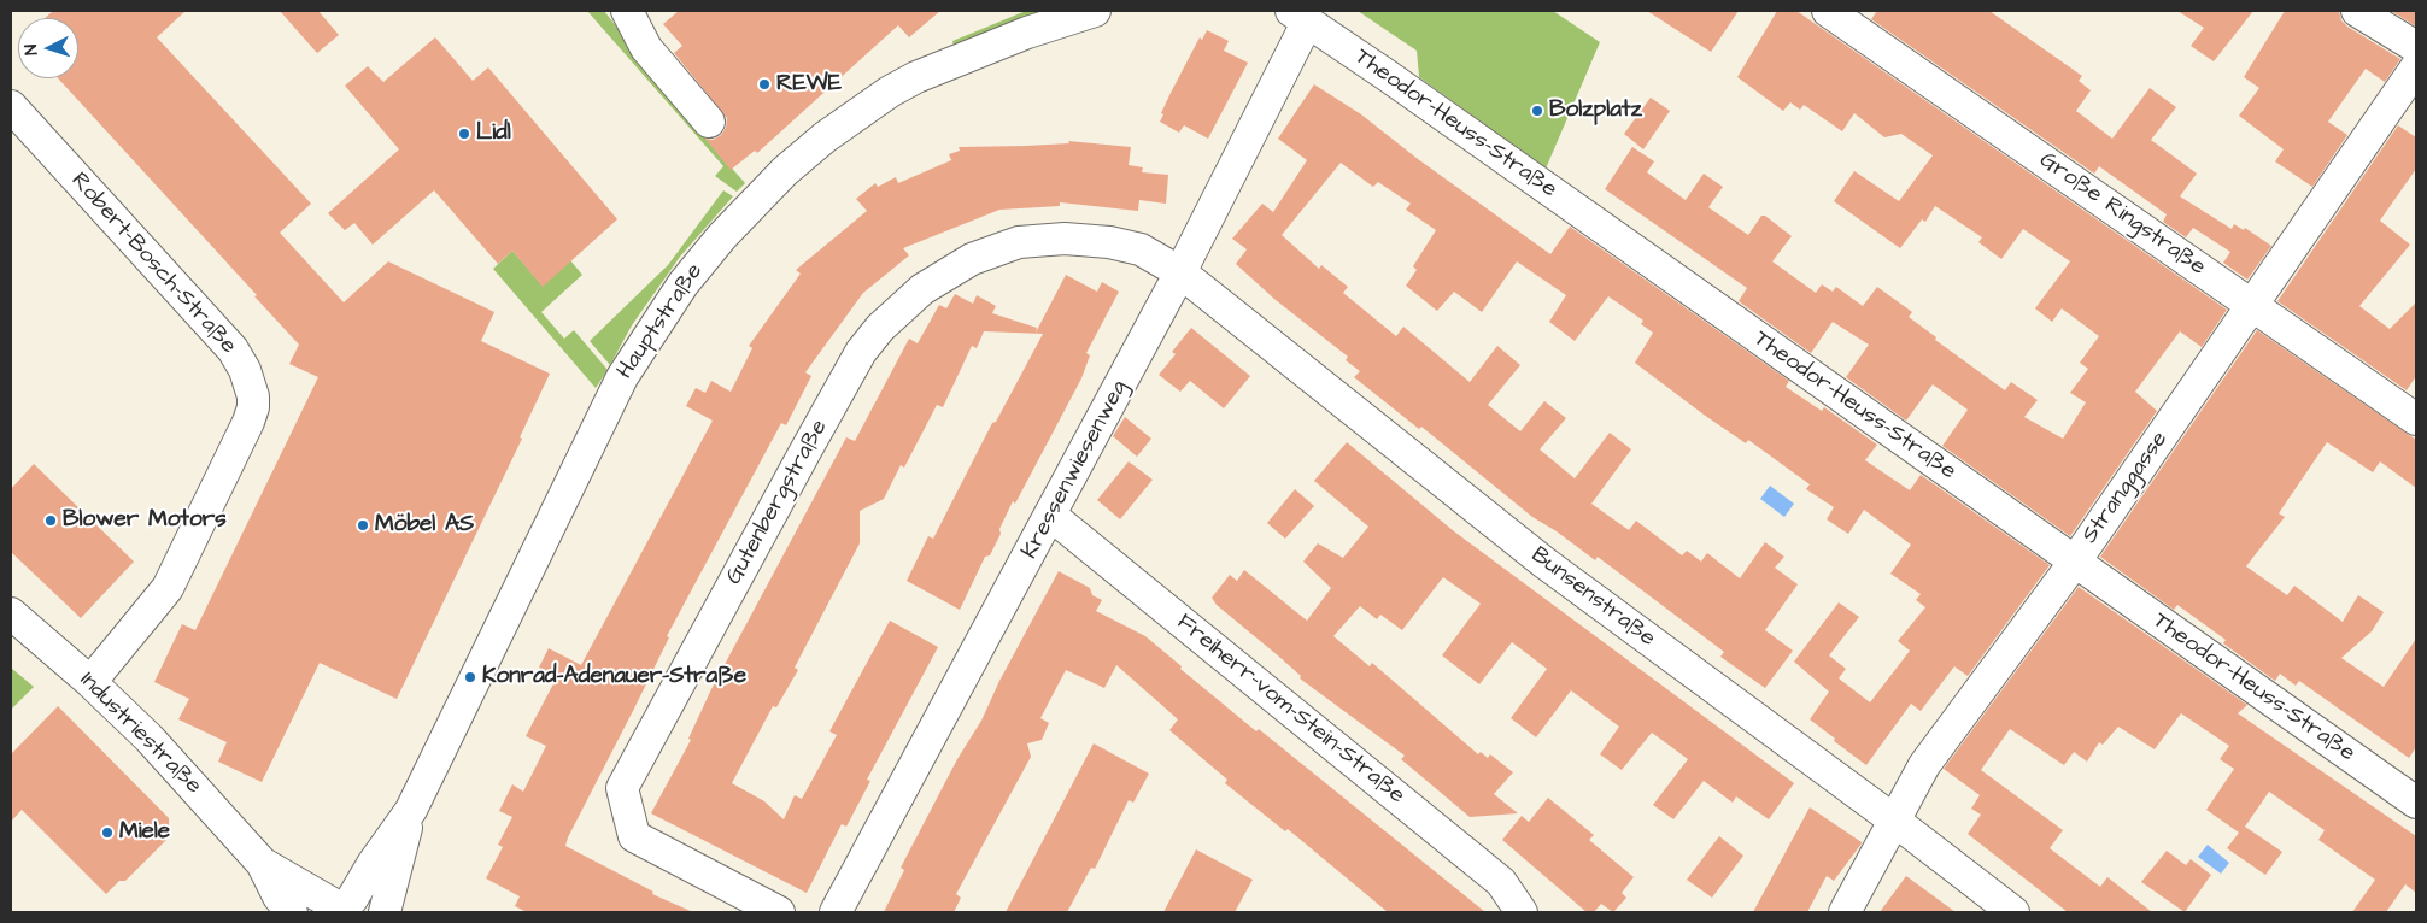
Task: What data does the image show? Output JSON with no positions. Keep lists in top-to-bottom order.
{
  "streets": {
    "street": [
      "Theodor-Heuss-Straße",
      "Große Ringstraße",
      "Robert-Bosch-Straße",
      "Hauptstraße",
      "Kressenwiesenweg",
      "Stranggasse",
      "Gutenbergstraße",
      "Bunsenstraße",
      "Freiherr-vom-Stein-Straße",
      "Industriestraße"
    ]
  },
  "crossings": [
    ["Theodor-Heuss-Straße", "Kressenwiesenweg"],
    ["Theodor-Heuss-Straße", "Stranggasse"],
    ["Große Ringstraße", "Stranggasse"],
    ["Robert-Bosch-Straße", "Industriestraße"],
    ["Hauptstraße", "Industriestraße"],
    ["Kressenwiesenweg", "Gutenbergstraße"],
    ["Kressenwiesenweg", "Bunsenstraße"],
    ["Kressenwiesenweg", "Freiherr-vom-Stein-Straße"],
    ["Stranggasse", "Bunsenstraße"],
    ["Gutenbergstraße", "Bunsenstraße"]
  ],
  "places": [
    "REWE",
    "Bolzplatz",
    "Lidl",
    "Blower Motors",
    "Möbel AS",
    "Konrad-Adenauer-Straße",
    "Miele"
  ],
  "north": "left"
}
